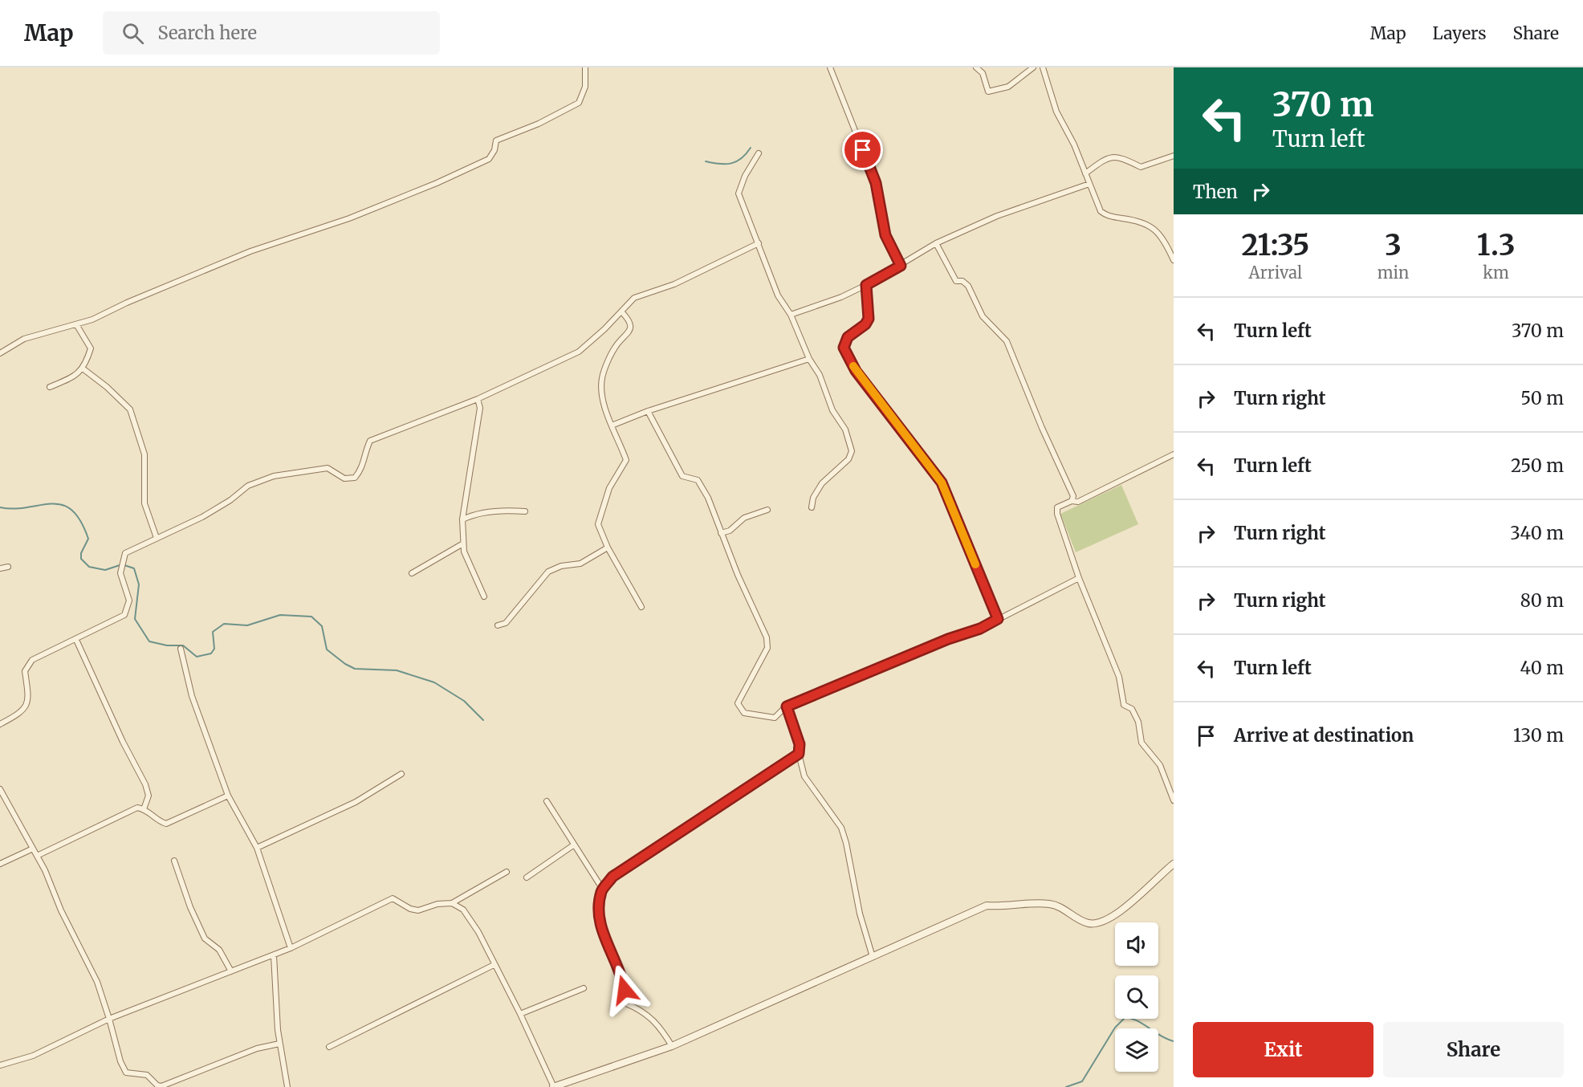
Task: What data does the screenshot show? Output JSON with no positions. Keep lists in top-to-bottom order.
{
  "page": {
    "header": "Map",
    "search": "Search here",
    "nav": ["Map", "Layers", "Share"],
    "turn": ["370 m", "Turn left"],
    "then": "Then",
    "eta": [
      "21:35",
      "Arrival",
      "3",
      "min",
      "1.3",
      "km"
    ],
    "list": [
      {
        "name": "Turn left",
        "value": "370 m"
      },
      {
        "name": "Turn right",
        "value": "50 m"
      },
      {
        "name": "Turn left",
        "value": "250 m"
      },
      {
        "name": "Turn right",
        "value": "340 m"
      },
      {
        "name": "Turn right",
        "value": "80 m"
      },
      {
        "name": "Turn left",
        "value": "40 m"
      },
      {
        "name": "Arrive at destination",
        "value": "130 m"
      }
    ],
    "buttons": ["Exit", "Share"]
  }
}
